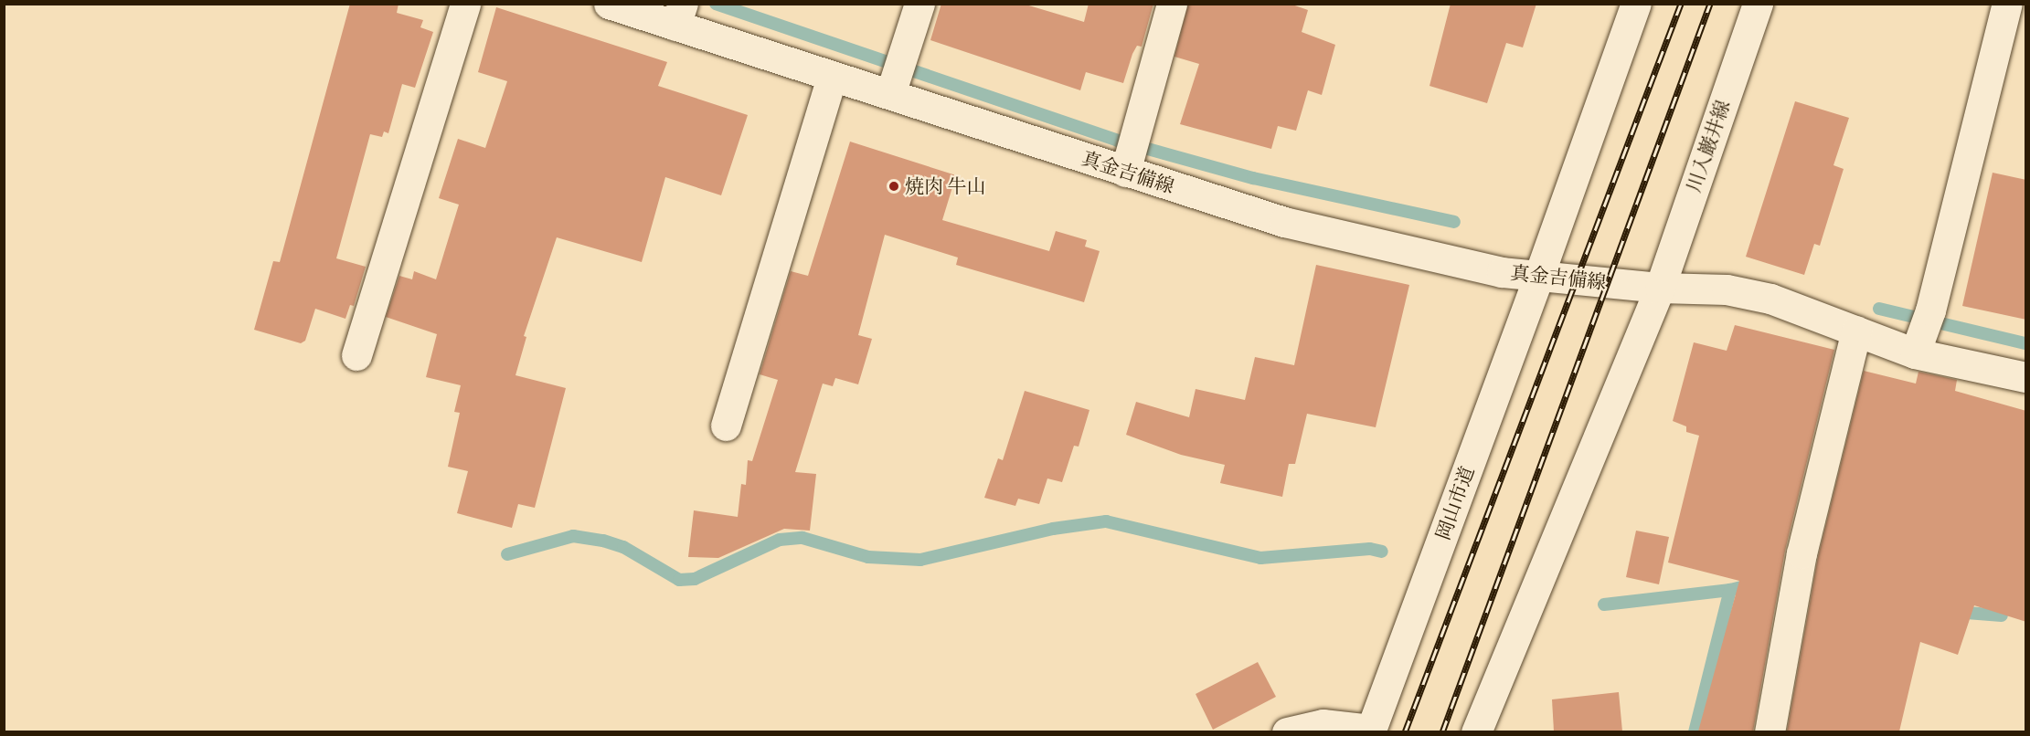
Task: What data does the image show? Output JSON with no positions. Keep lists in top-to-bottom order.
{
  "streets": {
    "street": ["川入巌井線", "真金吉備線", "岡山市道"]
  },
  "crossings": [
    ["川入巌井線", "真金吉備線"],
    ["真金吉備線", "岡山市道"]
  ],
  "places": ["焼肉 牛山"]
}
